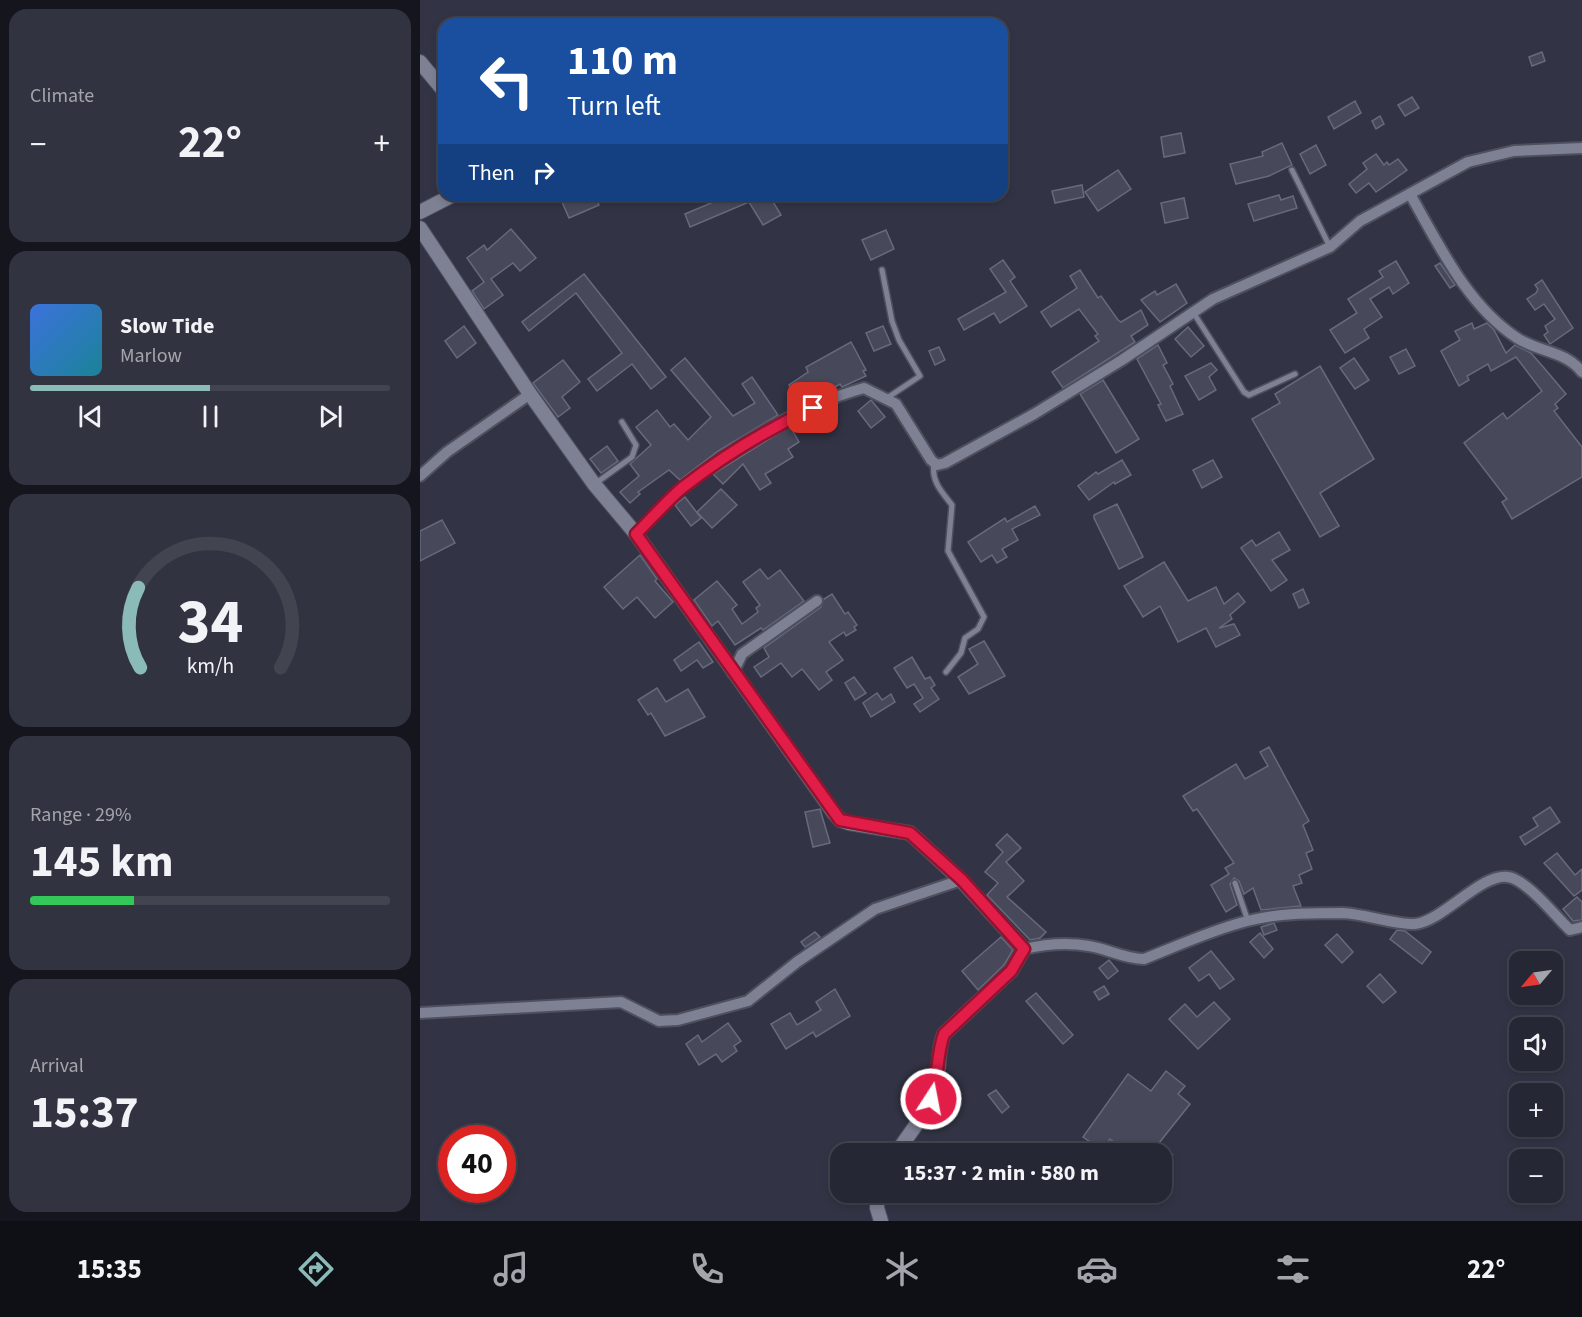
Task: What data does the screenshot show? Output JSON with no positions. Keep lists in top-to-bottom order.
{
  "north": "bottom left",
  "page": {
    "tile": [
      "Climate",
      ["Range · 29%", "145 km"],
      ["Arrival", "15:37"]
    ],
    "turn": ["110 m", "Turn left"],
    "heat": ["−", "22°", "+"],
    "then": "Then",
    "song": ["Slow Tide", "Marlow"],
    "map_buttons": ["+", "−"],
    "limit": "40",
    "trip": "15:37 · 2 min · 580 m",
    "tabs": ["15:35", "22°"],
    "gauge": ["34", "km/h"]
  }
}
